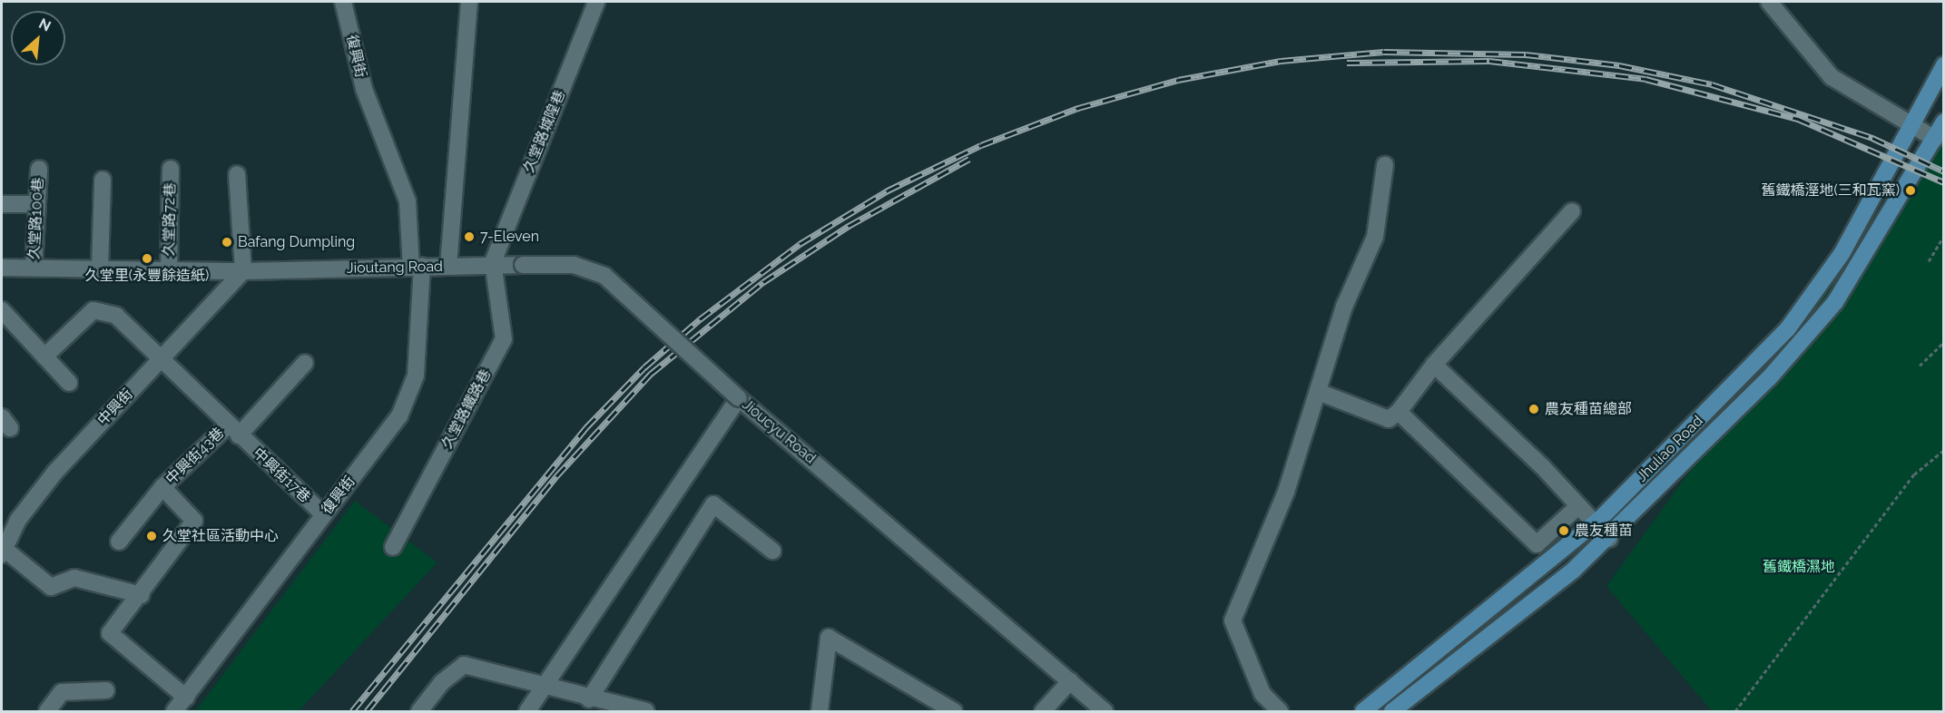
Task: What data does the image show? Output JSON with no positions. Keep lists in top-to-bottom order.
{
  "streets": {
    "main road": ["Jhuliao Road"],
    "street": [
      "復興街",
      "久堂路城隍巷",
      "久堂路100巷",
      "久堂路72巷",
      "Jioutang Road",
      "中興街",
      "久堂路鐵路巷",
      "Jioucyu Road",
      "中興街43巷",
      "中興街17巷"
    ]
  },
  "crossings": [
    ["復興街", "Jioutang Road"],
    ["復興街", "中興街17巷"],
    ["久堂路城隍巷", "Jioutang Road"],
    ["久堂路城隍巷", "久堂路鐵路巷"],
    ["久堂路100巷", "Jioutang Road"],
    ["久堂路72巷", "Jioutang Road"],
    ["Jioutang Road", "中興街"],
    ["Jioutang Road", "久堂路鐵路巷"],
    ["Jioutang Road", "Jioucyu Road"],
    ["中興街", "中興街17巷"],
    ["中興街43巷", "中興街17巷"]
  ],
  "parks": ["舊鐵橋濕地"],
  "places": [
    "舊鐵橋溼地(三和瓦窯)",
    "7-Eleven",
    "Bafang Dumpling",
    "久堂里(永豐餘造紙)",
    "農友種苗總部",
    "農友種苗",
    "久堂社區活動中心"
  ],
  "north": "top right"
}
